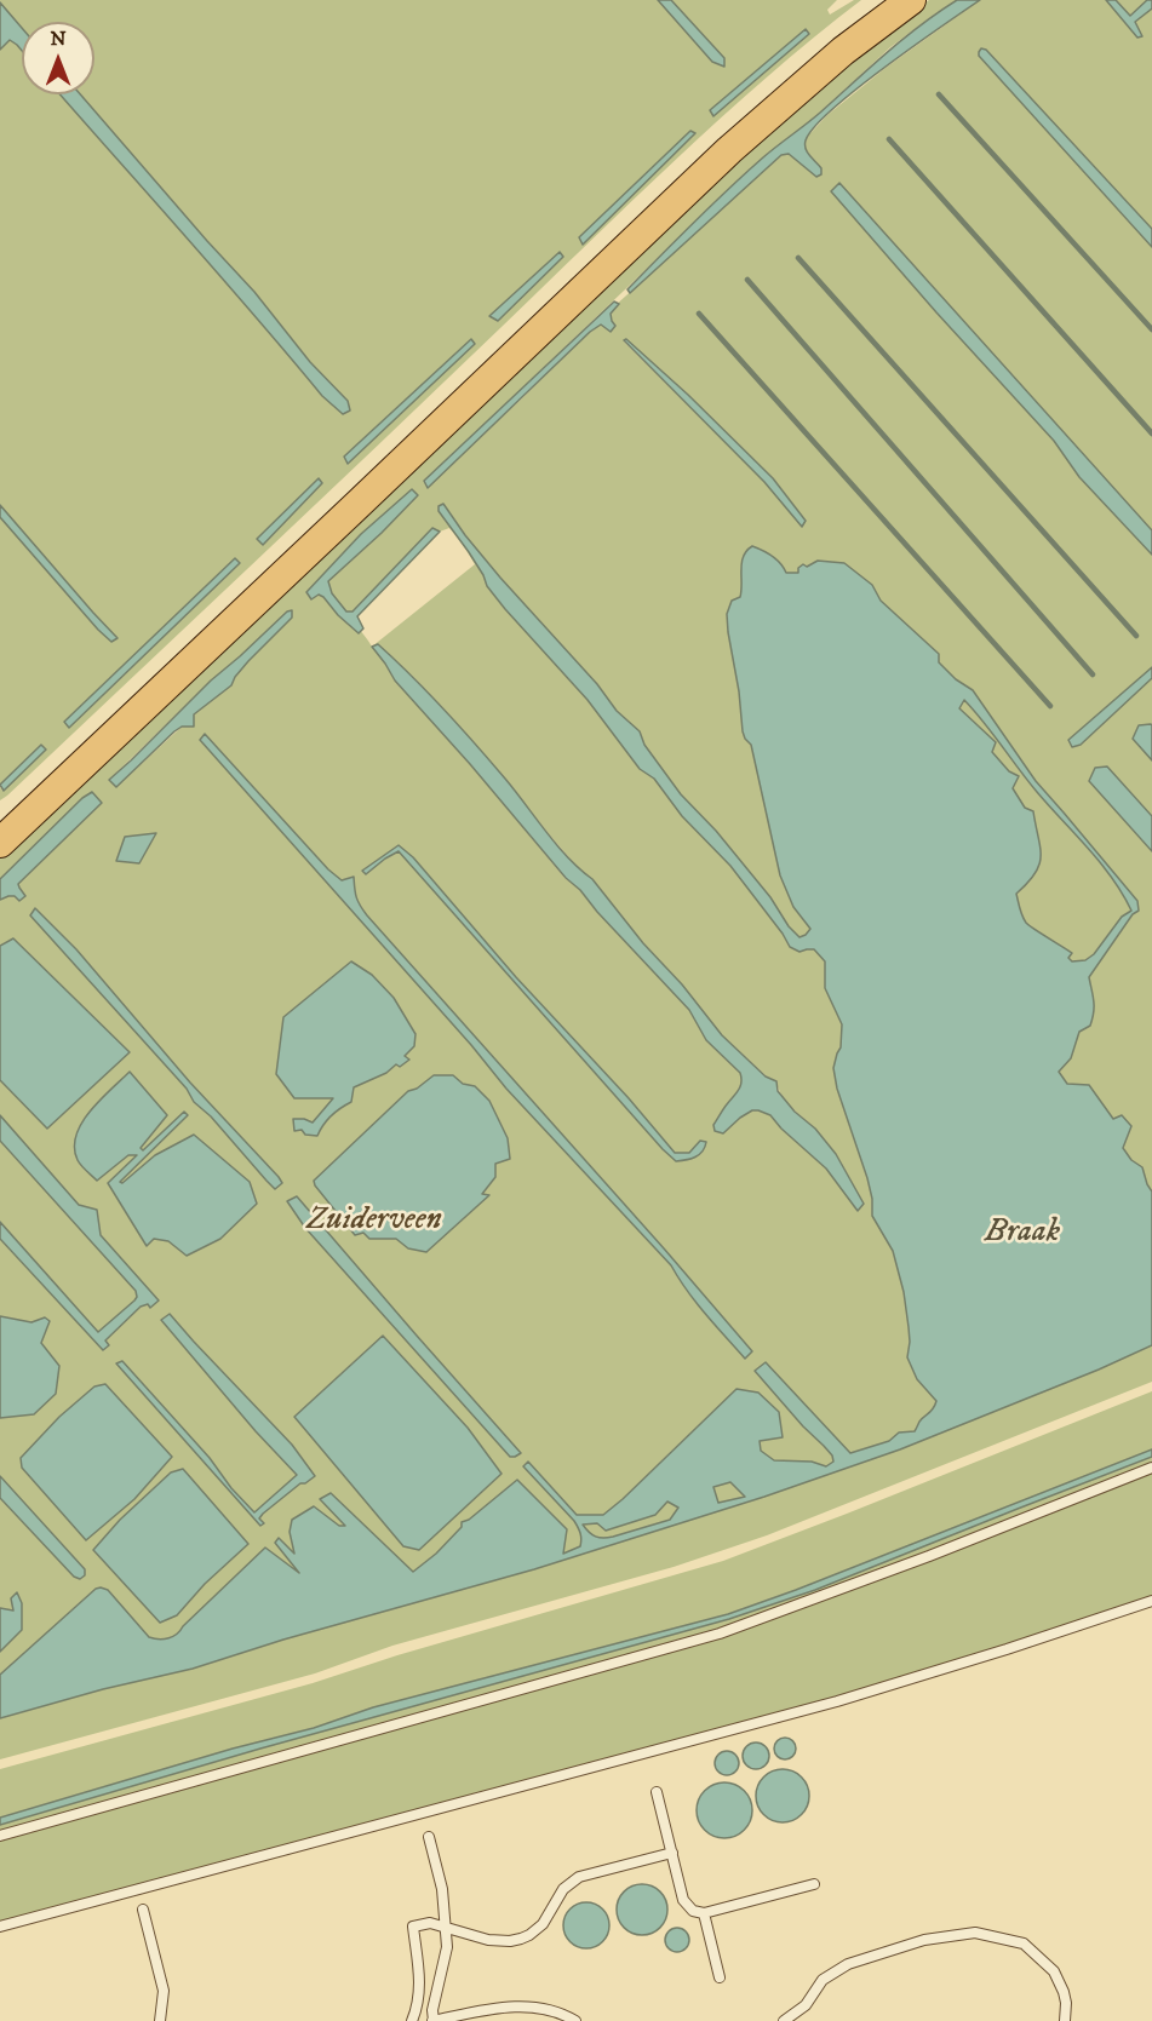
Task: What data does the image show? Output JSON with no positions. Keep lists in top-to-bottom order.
{
  "water": ["Braak"],
  "parks": ["Zuiderveen"],
  "north": "top"
}
